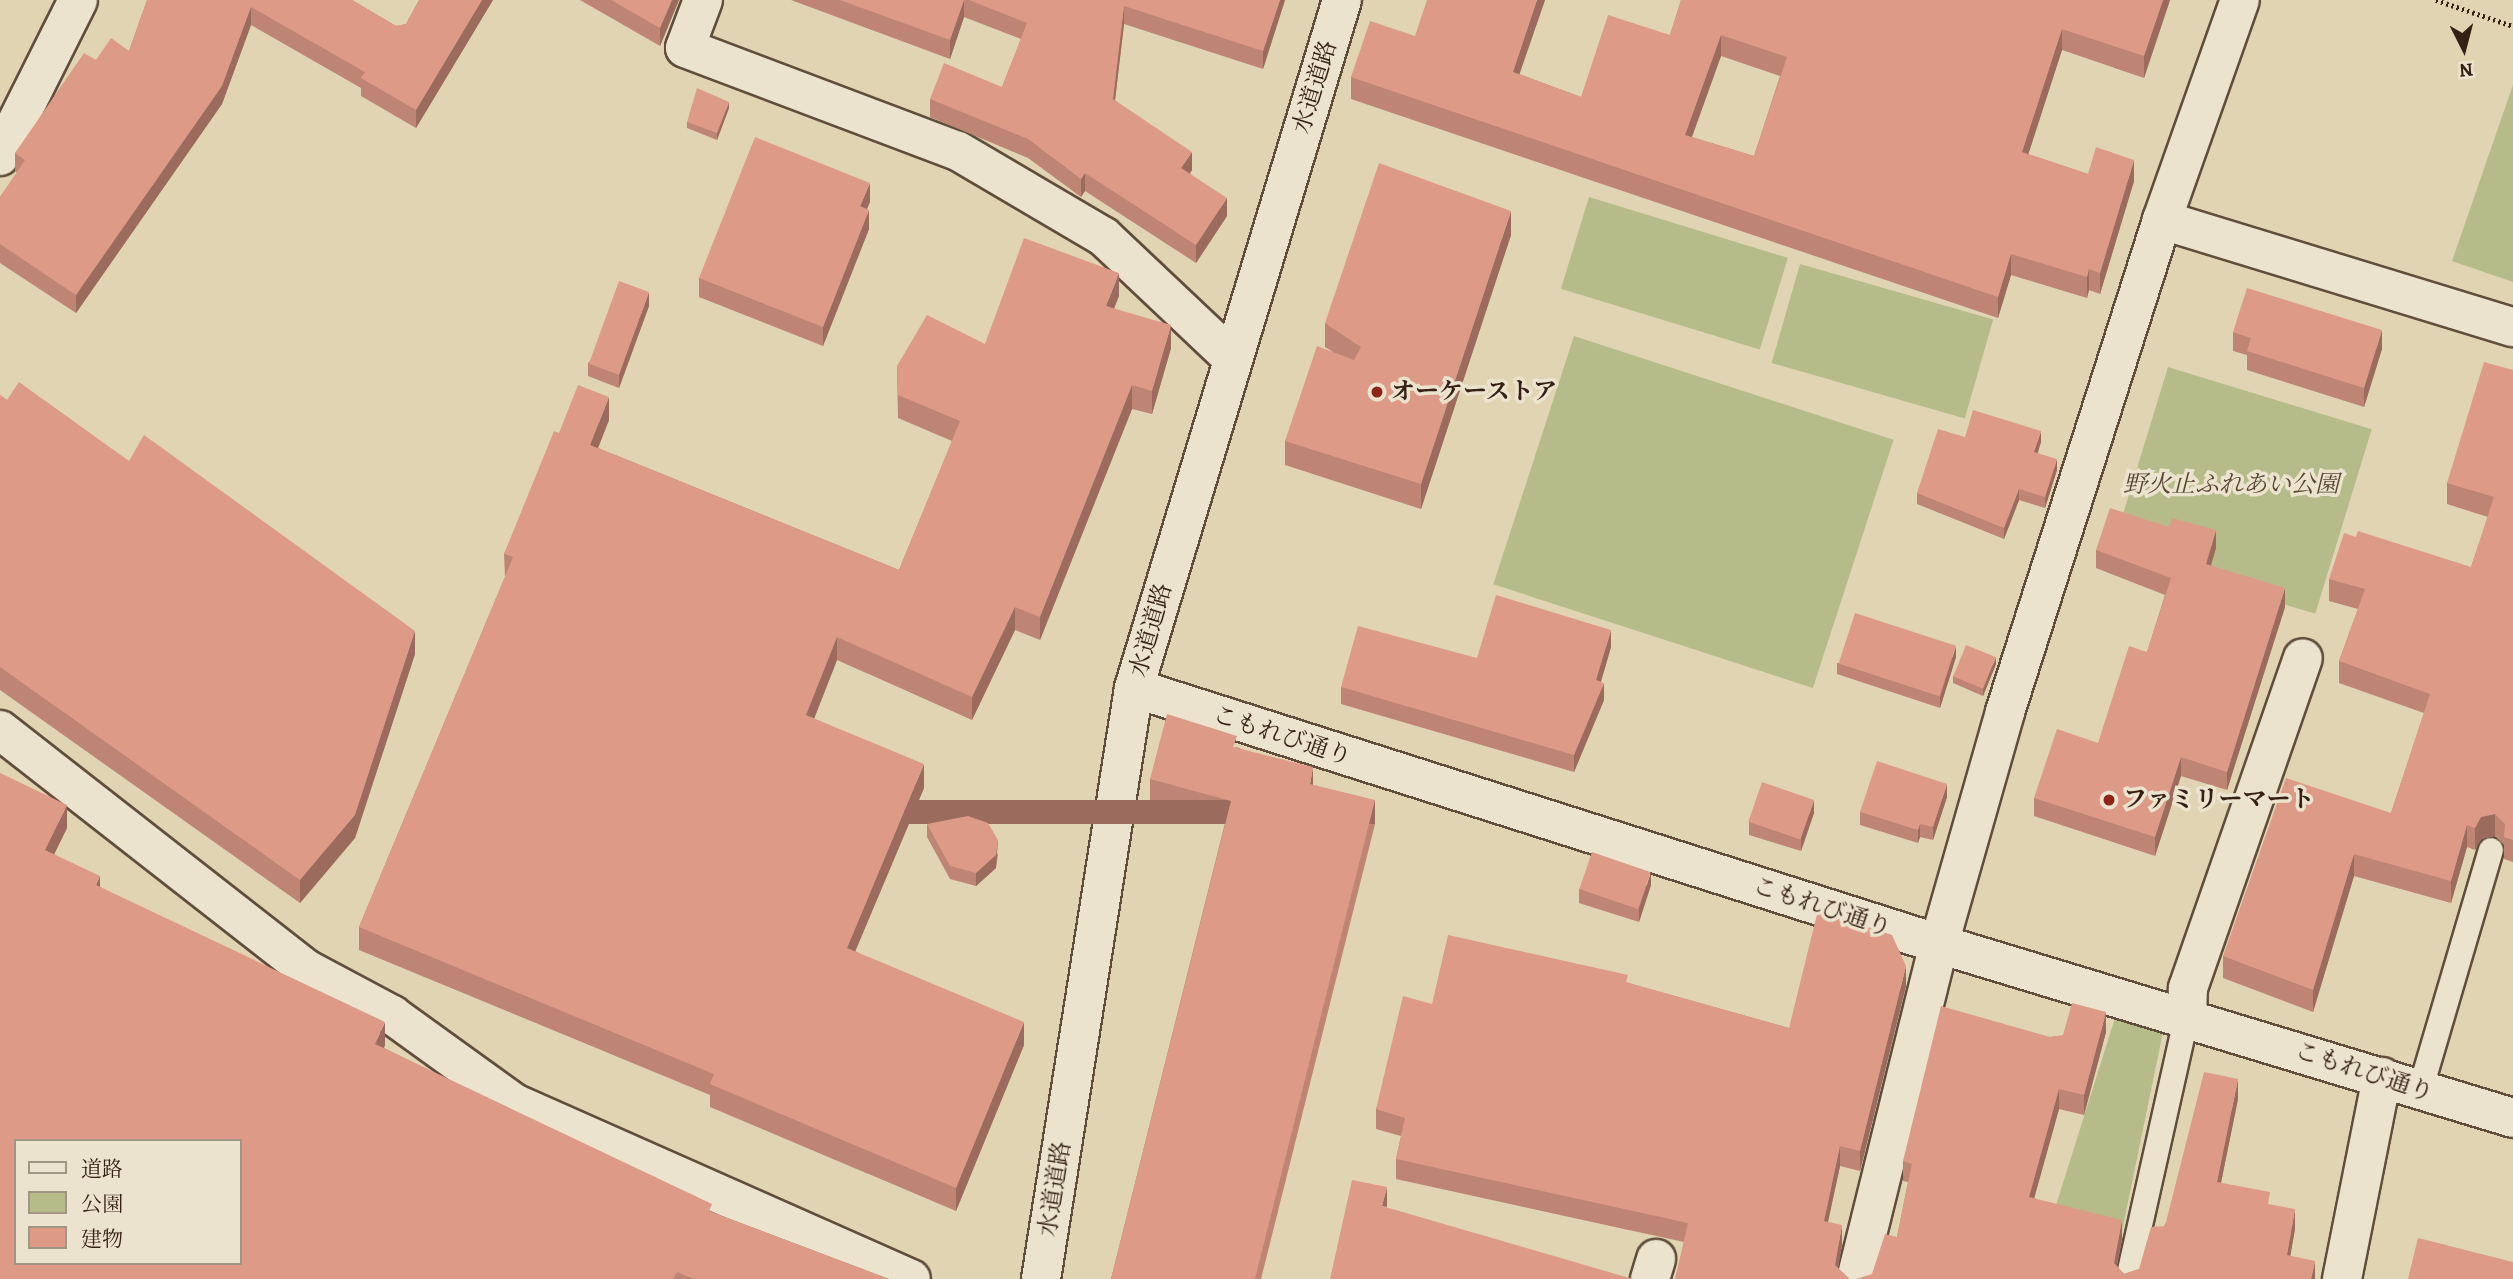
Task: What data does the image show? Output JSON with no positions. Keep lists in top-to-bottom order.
{
  "streets": {
    "street": ["水道道路", "こもれび通り"]
  },
  "crossings": [
    ["水道道路", "こもれび通り"]
  ],
  "parks": ["野火止ふれあい公園"],
  "places": ["オーケーストア", "ファミリーマート"],
  "legend": ["道路", "公園", "建物"],
  "north": "bottom"
}
